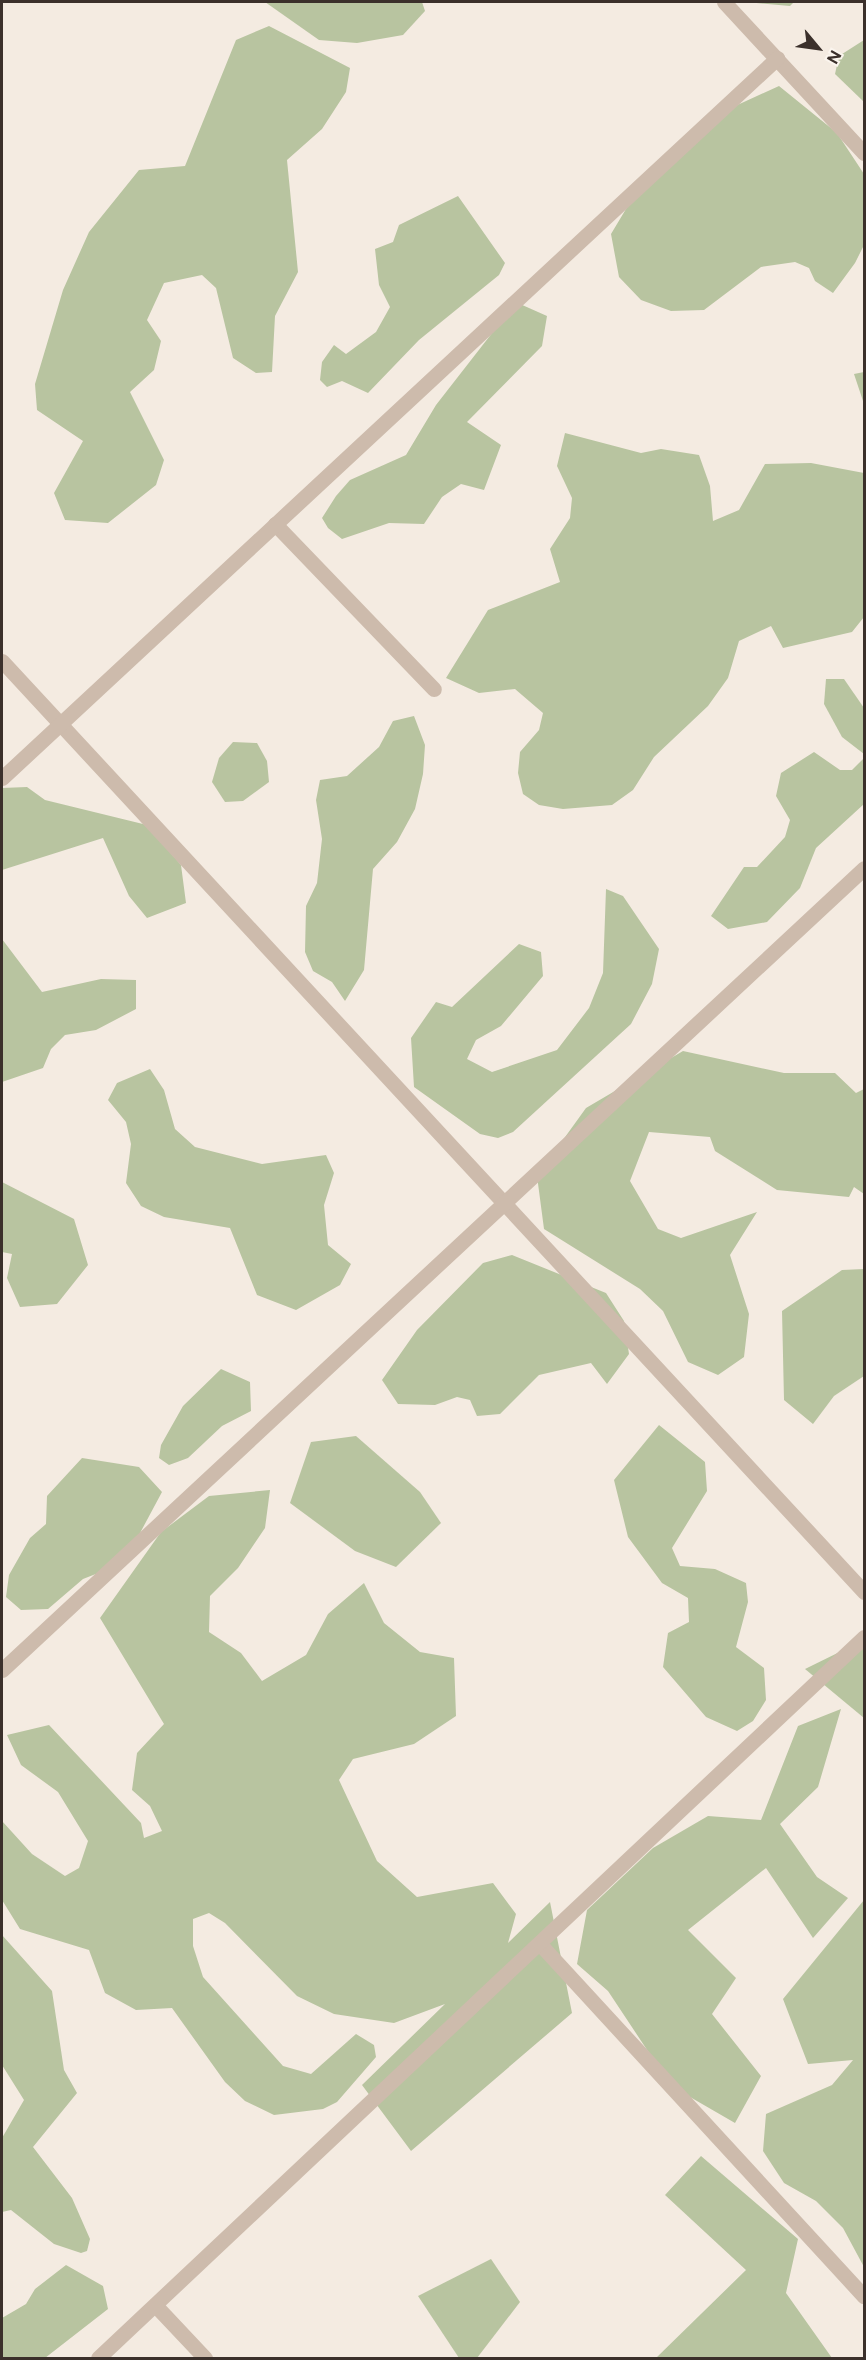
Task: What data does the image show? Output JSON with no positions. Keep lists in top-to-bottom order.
{
  "north": "bottom right"
}
